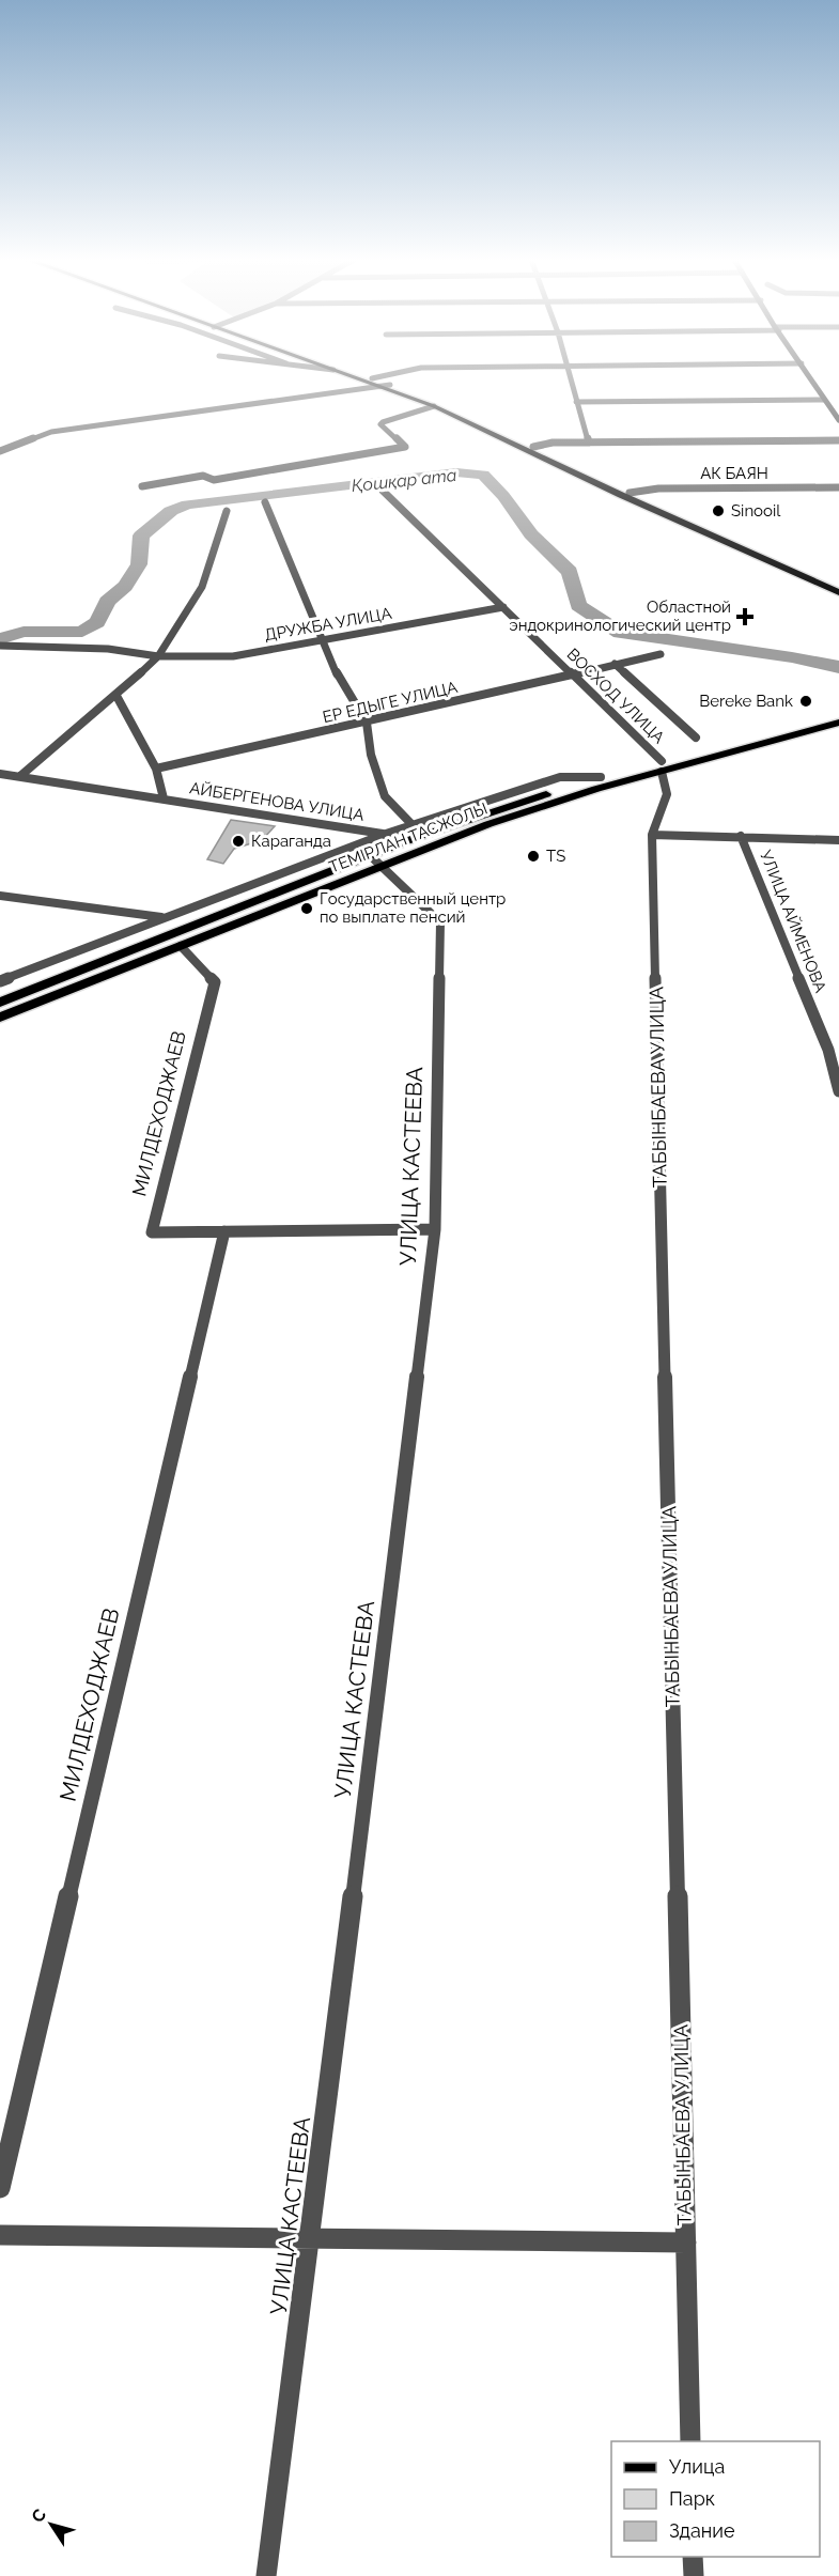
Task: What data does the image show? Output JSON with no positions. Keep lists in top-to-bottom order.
{
  "streets": {
    "main road": ["ТЕМІРЛАН ТАСЖОЛЫ"],
    "street": [
      "АК БАЯН",
      "ДРУЖБА УЛИЦА",
      "ВОСХОД УЛИЦА",
      "ЕР ЕДЫГЕ УЛИЦА",
      "АЙБЕРГЕНОВА УЛИЦА",
      "УЛИЦА АЙМЕНОВА",
      "ТАБЫНБАЕВА УЛИЦА",
      "МИЛДЕХОДЖАЕВ",
      "УЛИЦА КАСТЕЕВА"
    ]
  },
  "crossings": [
    ["ДРУЖБА УЛИЦА", "ВОСХОД УЛИЦА"],
    ["ВОСХОД УЛИЦА", "ЕР ЕДЫГЕ УЛИЦА"],
    ["ВОСХОД УЛИЦА", "ТЕМІРЛАН ТАСЖОЛЫ"],
    ["ВОСХОД УЛИЦА", "ТАБЫНБАЕВА УЛИЦА"],
    ["ТЕМІРЛАН ТАСЖОЛЫ", "ТАБЫНБАЕВА УЛИЦА"],
    ["ТЕМІРЛАН ТАСЖОЛЫ", "МИЛДЕХОДЖАЕВ"],
    ["ТЕМІРЛАН ТАСЖОЛЫ", "УЛИЦА КАСТЕЕВА"],
    ["УЛИЦА АЙМЕНОВА", "ТАБЫНБАЕВА УЛИЦА"],
    ["МИЛДЕХОДЖАЕВ", "УЛИЦА КАСТЕЕВА"]
  ],
  "water": ["Қошқар ата"],
  "places": {
    "other": [
      "Sinooil",
      "Bereke Bank",
      "Караганда",
      "TS",
      "Государственный центр по выплате пенсий"
    ],
    "health": ["Областной эндокринологический центр"]
  },
  "legend": ["Улица", "Парк", "Здание"],
  "north": "top left"
}
